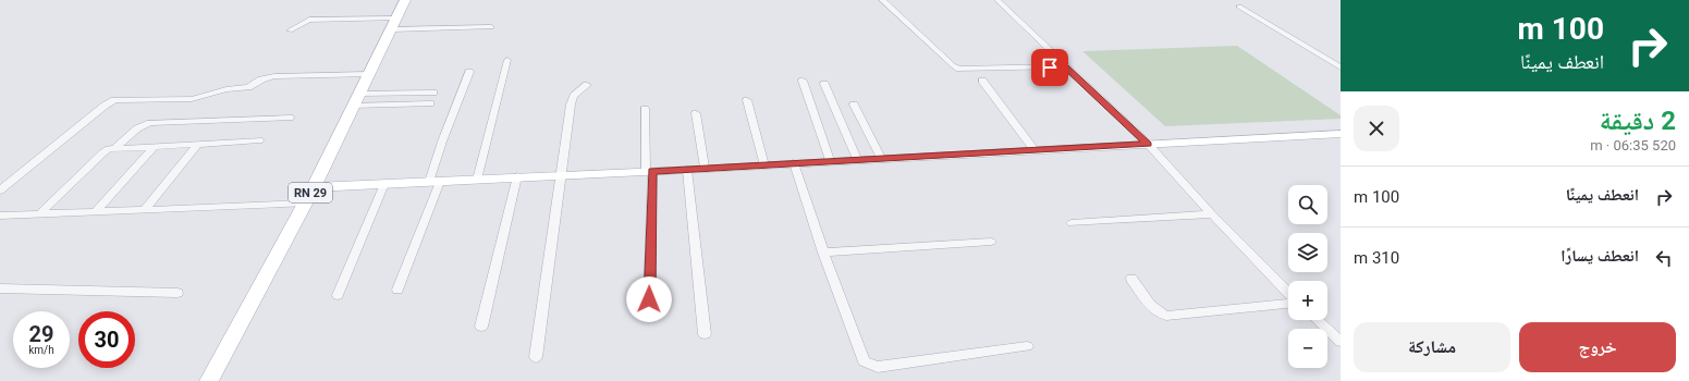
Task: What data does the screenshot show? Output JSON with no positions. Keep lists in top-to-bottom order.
{
  "streets": {
    "main road": ["RN 29"]
  },
  "page": {
    "turn": ["100 m", "انعطف يمينًا"],
    "heading": ["2 دقيقة", "520 m · 06:35"],
    "list": [
      {
        "name": "انعطف يمينًا",
        "value": "100 m"
      },
      {
        "name": "انعطف يسارًا",
        "value": "310 m"
      }
    ],
    "map_buttons": ["+", "−"],
    "speed": "29 km/h",
    "limit": "30",
    "buttons": ["خروج", "مشاركة"]
  }
}
